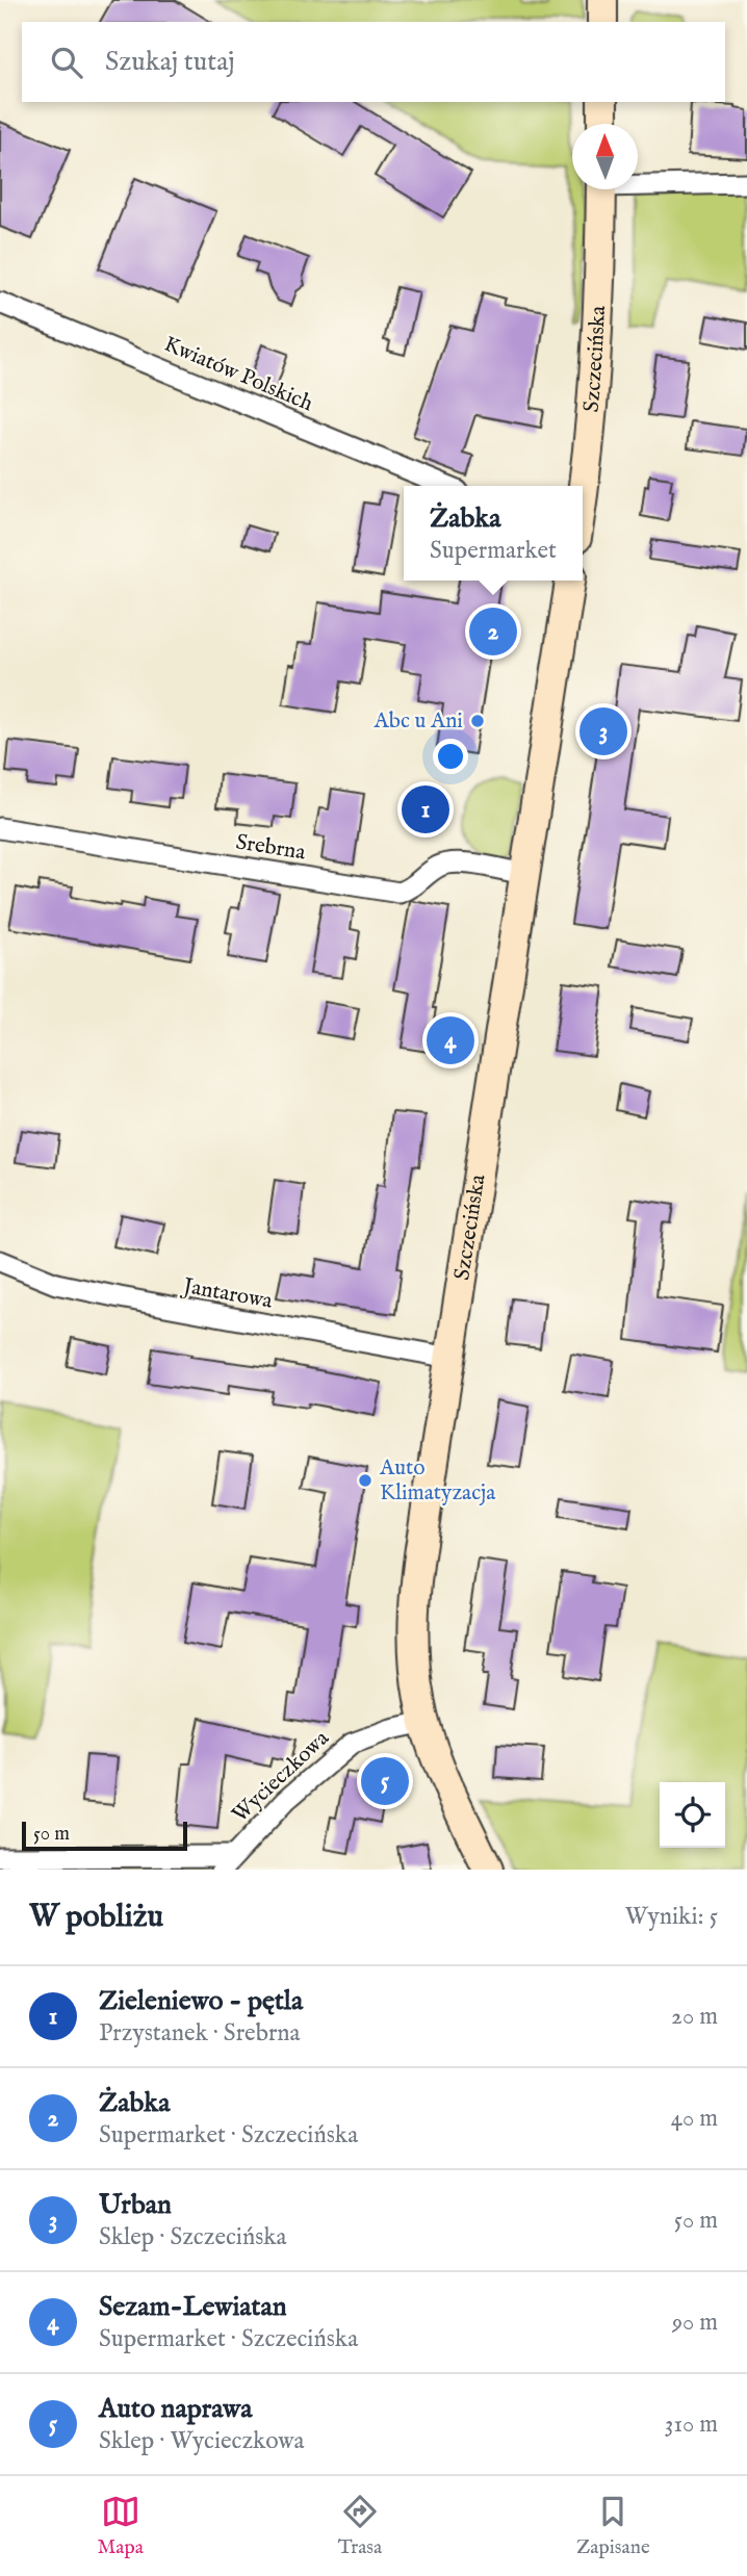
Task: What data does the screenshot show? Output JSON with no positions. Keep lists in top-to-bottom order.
{
  "streets": {
    "street": [
      "Szczecińska",
      "Kwiatów Polskich",
      "Srebrna",
      "Jantarowa",
      "Wycieczkowa"
    ]
  },
  "crossings": [
    ["Szczecińska", "Srebrna"],
    ["Szczecińska", "Jantarowa"],
    ["Szczecińska", "Wycieczkowa"]
  ],
  "places": ["Abc u Ani", "Auto Klimatyzacja"],
  "scale_bar": "50 m",
  "north": "top",
  "page": {
    "search": "Szukaj tutaj",
    "popup": ["Żabka", "Supermarket"],
    "pins": [
      "2",
      "3",
      "1",
      "4",
      "5"
    ],
    "scale": "50 m",
    "heading": ["W pobliżu", "Wyniki: 5"],
    "list": [
      {
        "mark": "1",
        "name": "Zieleniewo - pętla",
        "note": "Przystanek · Srebrna",
        "value": "20 m"
      },
      {
        "mark": "2",
        "name": "Żabka",
        "note": "Supermarket · Szczecińska",
        "value": "40 m"
      },
      {
        "mark": "3",
        "name": "Urban",
        "note": "Sklep · Szczecińska",
        "value": "50 m"
      },
      {
        "mark": "4",
        "name": "Sezam-Lewiatan",
        "note": "Supermarket · Szczecińska",
        "value": "90 m"
      },
      {
        "mark": "5",
        "name": "Auto naprawa",
        "note": "Sklep · Wycieczkowa",
        "value": "310 m"
      }
    ],
    "nav": ["Mapa", "Trasa", "Zapisane"]
  }
}
